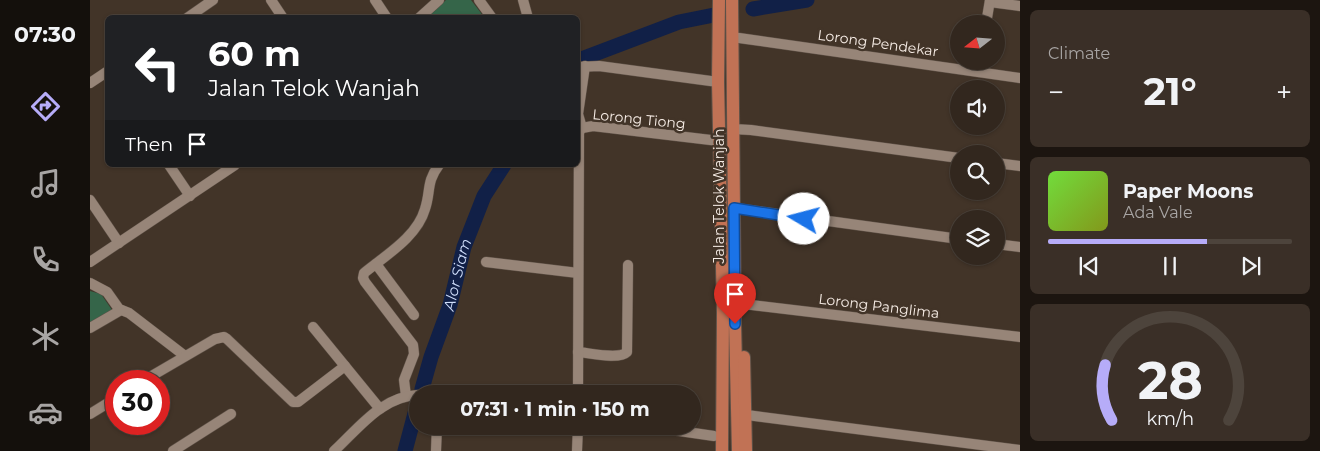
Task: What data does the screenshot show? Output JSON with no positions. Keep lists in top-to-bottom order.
{
  "streets": {
    "main road": ["Jalan Telok Wanjah"],
    "street": ["Lorong Pendekar", "Lorong Tiong", "Lorong Panglima"]
  },
  "crossings": [
    ["Lorong Pendekar", "Jalan Telok Wanjah"],
    ["Lorong Tiong", "Jalan Telok Wanjah"],
    ["Jalan Telok Wanjah", "Lorong Panglima"]
  ],
  "water": ["Alor Siam"],
  "north": "left",
  "page": {
    "tabs": "07:30",
    "tile": "Climate",
    "turn": ["60 m", "Jalan Telok Wanjah"],
    "heat": ["−", "21°", "+"],
    "then": "Then",
    "song": ["Paper Moons", "Ada Vale"],
    "limit": "30",
    "trip": "07:31 · 1 min · 150 m",
    "gauge": ["28", "km/h"]
  }
}
